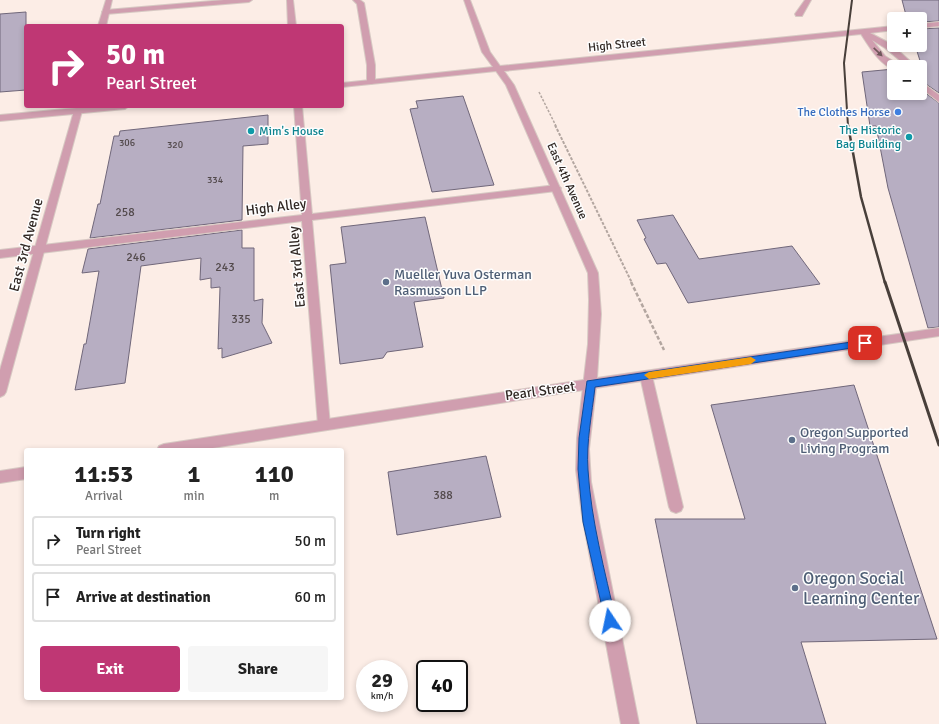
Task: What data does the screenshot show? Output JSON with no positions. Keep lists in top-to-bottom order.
{
  "streets": {
    "street": [
      "High Street",
      "East 4th Avenue",
      "High Alley",
      "East 3rd Avenue",
      "East 3rd Alley",
      "Pearl Street"
    ]
  },
  "crossings": [
    ["High Street", "East 4th Avenue"],
    ["East 4th Avenue", "High Alley"],
    ["East 4th Avenue", "Pearl Street"],
    ["High Alley", "East 3rd Avenue"],
    ["High Alley", "East 3rd Alley"],
    ["East 3rd Alley", "Pearl Street"]
  ],
  "places": [
    "The Clothes Horse",
    "Mim's House",
    "The Historic Bag Building",
    "Mueller Yuva Osterman Rasmusson LLP",
    "Oregon Supported Living Program",
    "Oregon Social Learning Center"
  ],
  "house_numbers": [
    "306",
    "320",
    "334",
    "258",
    "246",
    "243",
    "335",
    "388"
  ],
  "page": {
    "map_buttons": ["+", "−"],
    "turn": ["50 m", "Pearl Street"],
    "eta": [
      "11:53",
      "Arrival",
      "1",
      "min",
      "110",
      "m"
    ],
    "list": [
      {
        "name": "Turn right",
        "note": "Pearl Street",
        "value": "50 m"
      },
      {
        "name": "Arrive at destination",
        "value": "60 m"
      }
    ],
    "buttons": ["Exit", "Share"],
    "speed": "29 km/h",
    "limit": "40"
  }
}
